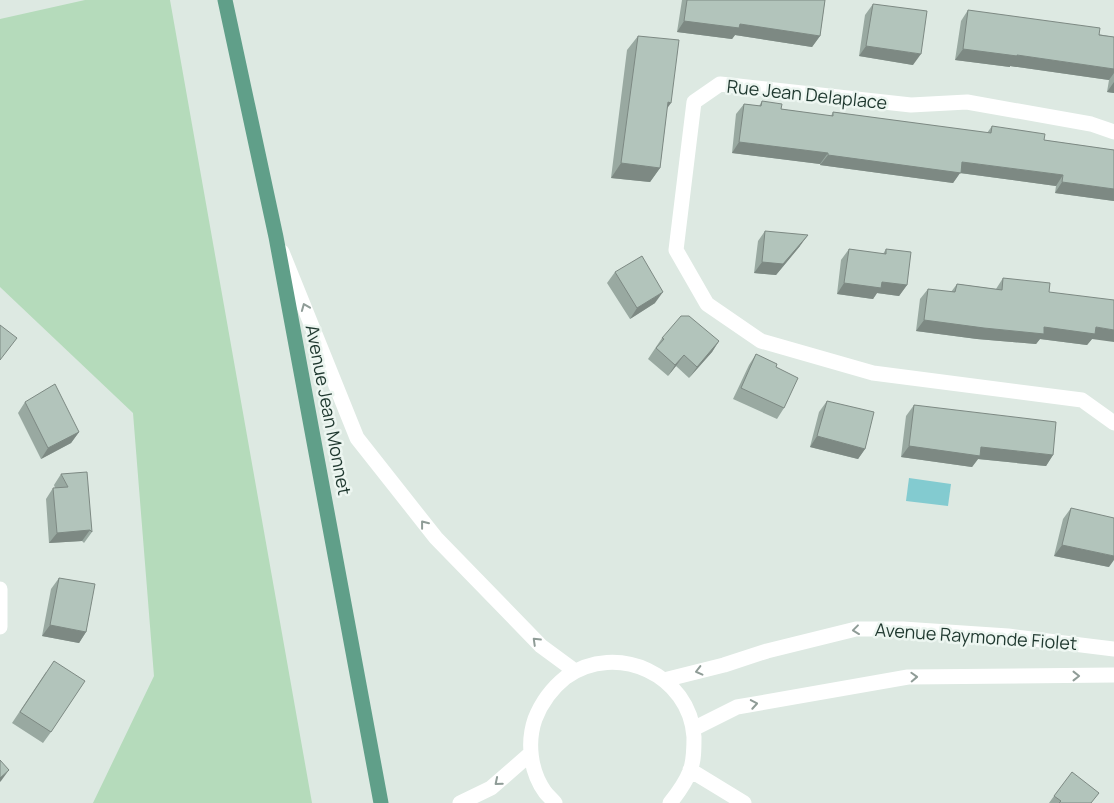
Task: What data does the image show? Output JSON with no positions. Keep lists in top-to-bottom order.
{
  "streets": {
    "main road": ["Avenue Jean Monnet"],
    "street": ["Rue Jean Delaplace", "Avenue Raymonde Fiolet"]
  }
}
